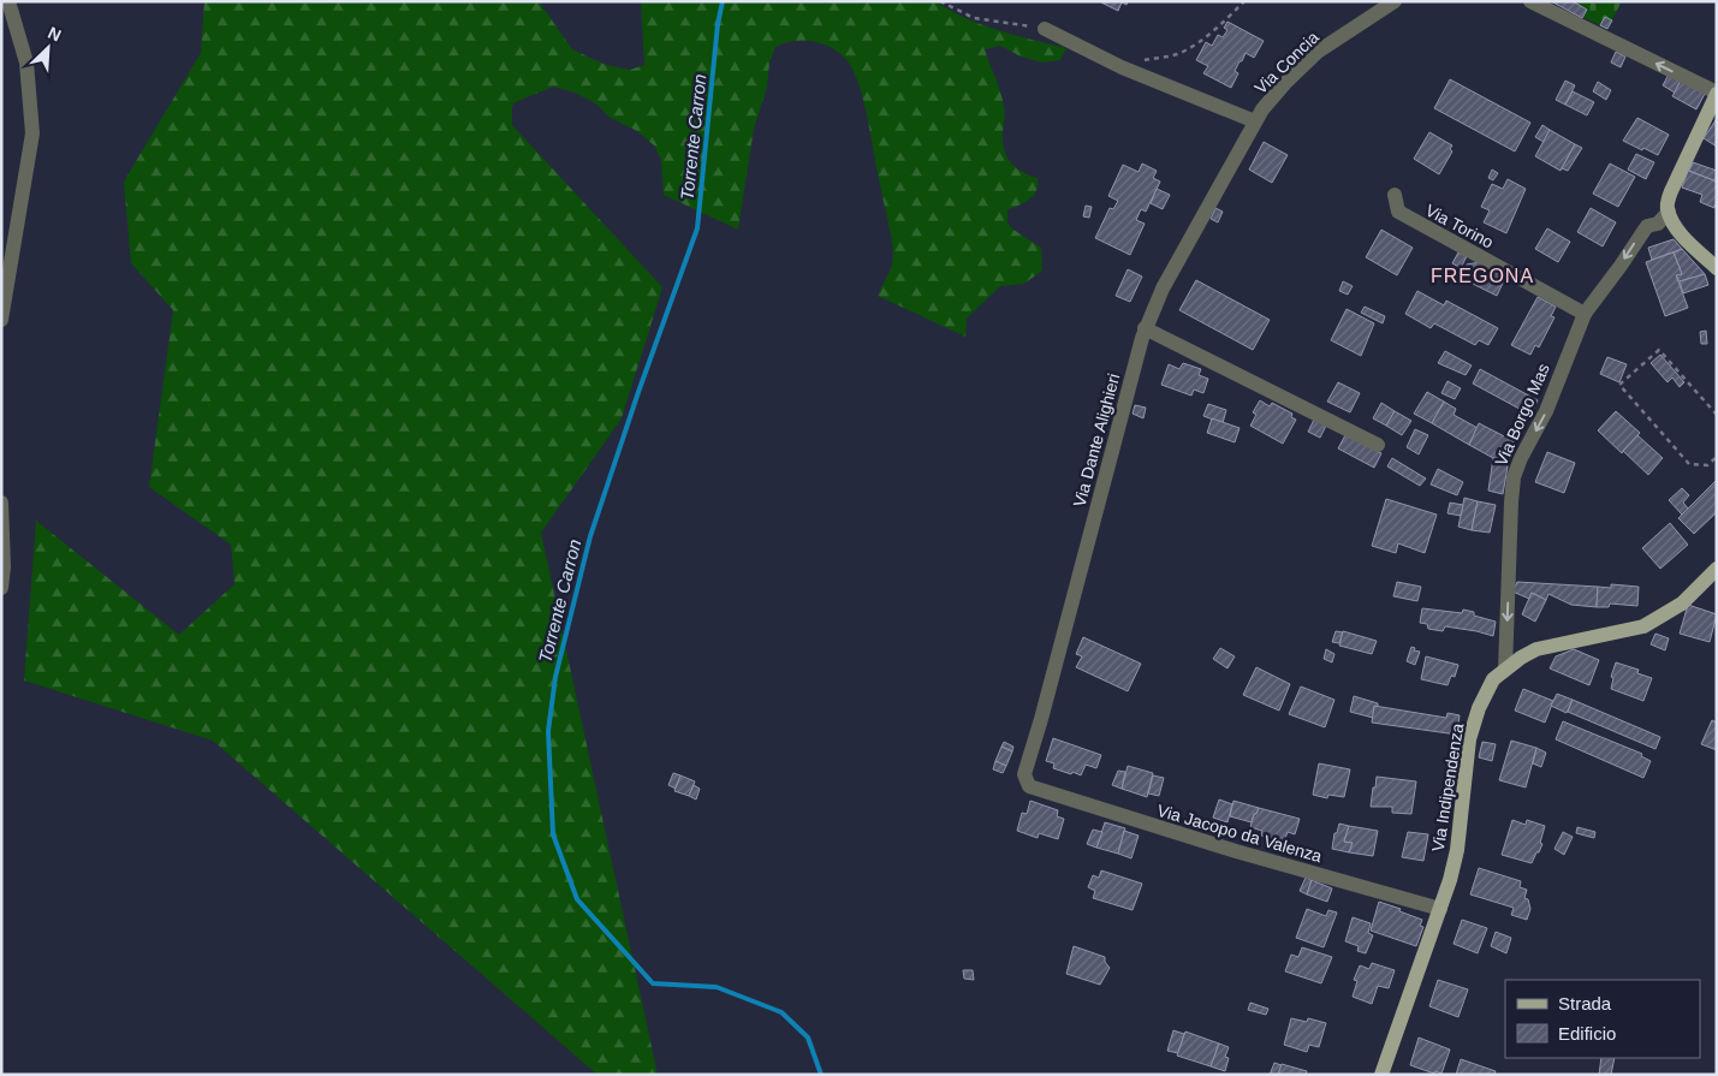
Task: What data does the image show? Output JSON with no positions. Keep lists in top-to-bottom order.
{
  "streets": {
    "main road": ["Via Indipendenza"],
    "street": [
      "Via Concia",
      "Via Torino",
      "Via Borgo Mas",
      "Via Dante Alighieri",
      "Via Jacopo da Valenza"
    ]
  },
  "crossings": [
    ["Via Concia", "Via Dante Alighieri"],
    ["Via Torino", "Via Borgo Mas"],
    ["Via Borgo Mas", "Via Indipendenza"],
    ["Via Dante Alighieri", "Via Jacopo da Valenza"],
    ["Via Indipendenza", "Via Jacopo da Valenza"]
  ],
  "one_way": ["Via Borgo Mas"],
  "districts": ["FREGONA"],
  "water": ["Torrente Carron"],
  "legend": ["Strada", "Edificio"],
  "north": "top right"
}
